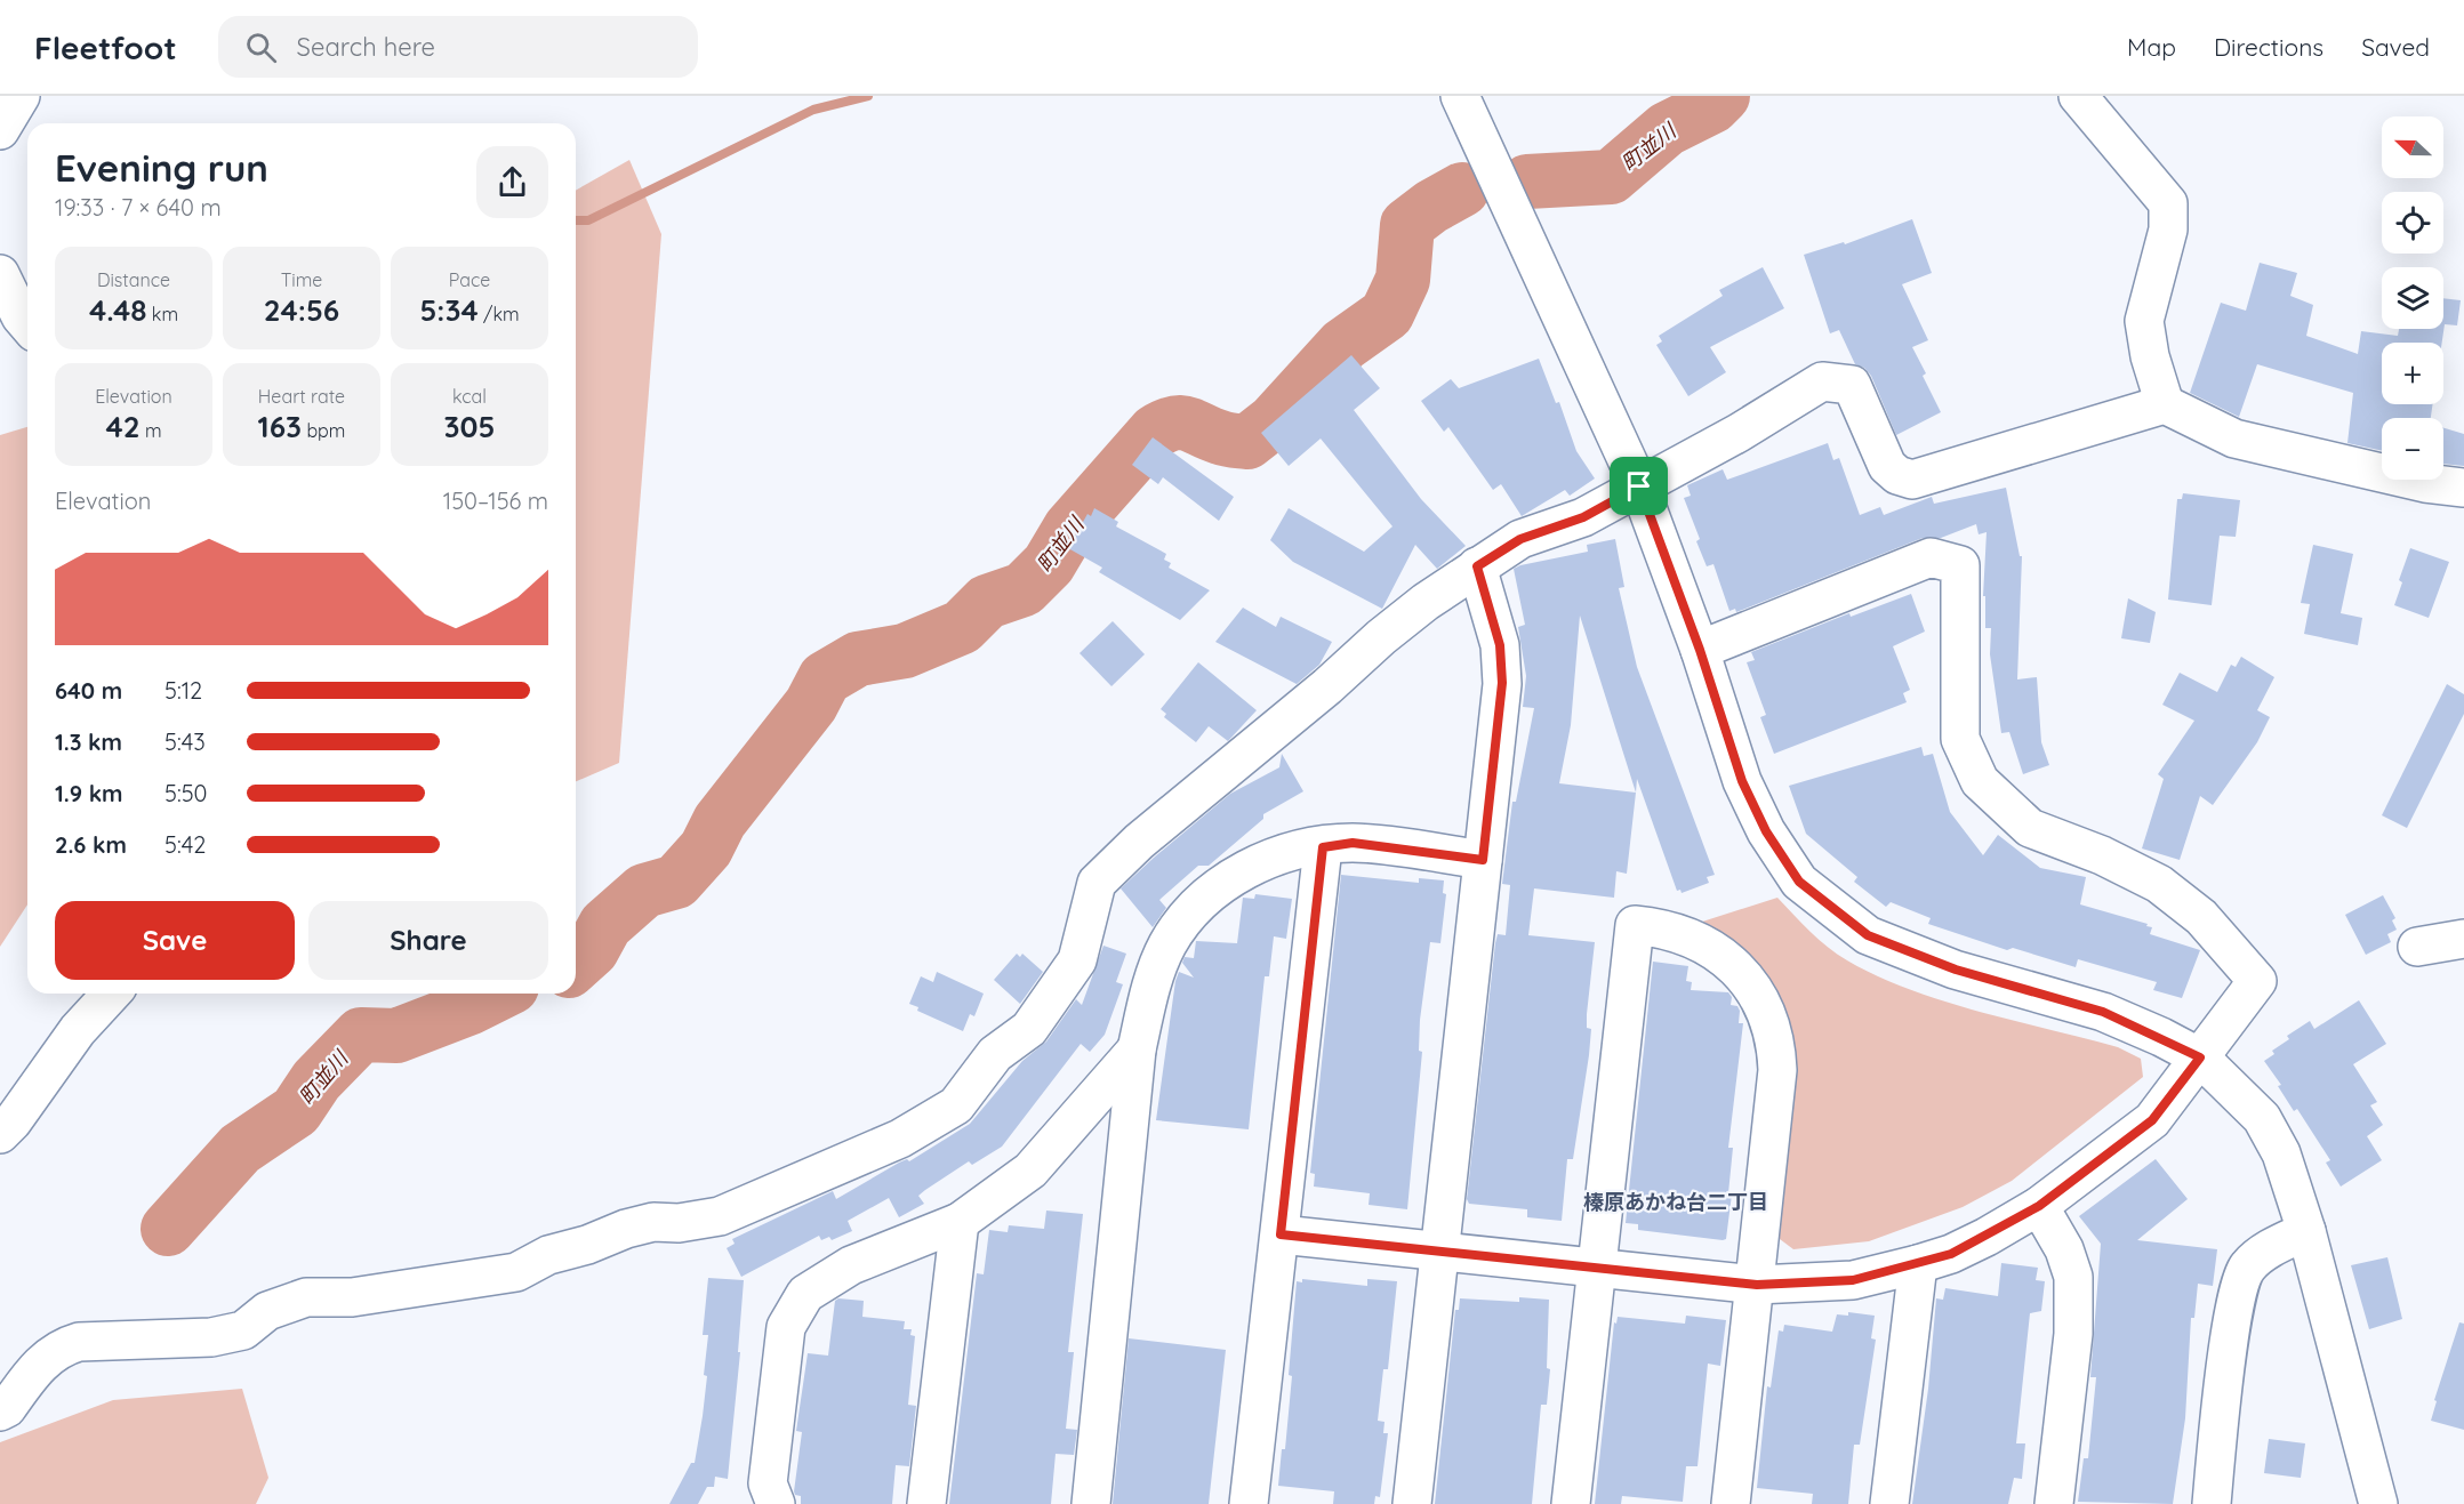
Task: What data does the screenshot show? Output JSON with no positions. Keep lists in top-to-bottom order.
{
  "districts": ["榛原あかね台二丁目"],
  "water": ["町並川"],
  "north": "left",
  "page": {
    "header": "Fleetfoot",
    "search": "Search here",
    "nav": ["Map", "Directions", "Saved"],
    "map_buttons": ["+", "−"],
    "heading": ["Evening run", "19:33 · 7 × 640 m"],
    "stats": [
      ["Distance", "4.48 km"],
      ["Time", "24:56"],
      ["Pace", "5:34 /km"],
      ["Elevation", "42 m"],
      ["Heart rate", "163 bpm"],
      ["kcal", "305"]
    ],
    "chart": ["Elevation", "150–156 m"],
    "list": [
      {
        "name": "640 m",
        "note": "5:12"
      },
      {
        "name": "1.3 km",
        "note": "5:43"
      },
      {
        "name": "1.9 km",
        "note": "5:50"
      },
      {
        "name": "2.6 km",
        "note": "5:42"
      }
    ],
    "buttons": ["Save", "Share"]
  }
}
